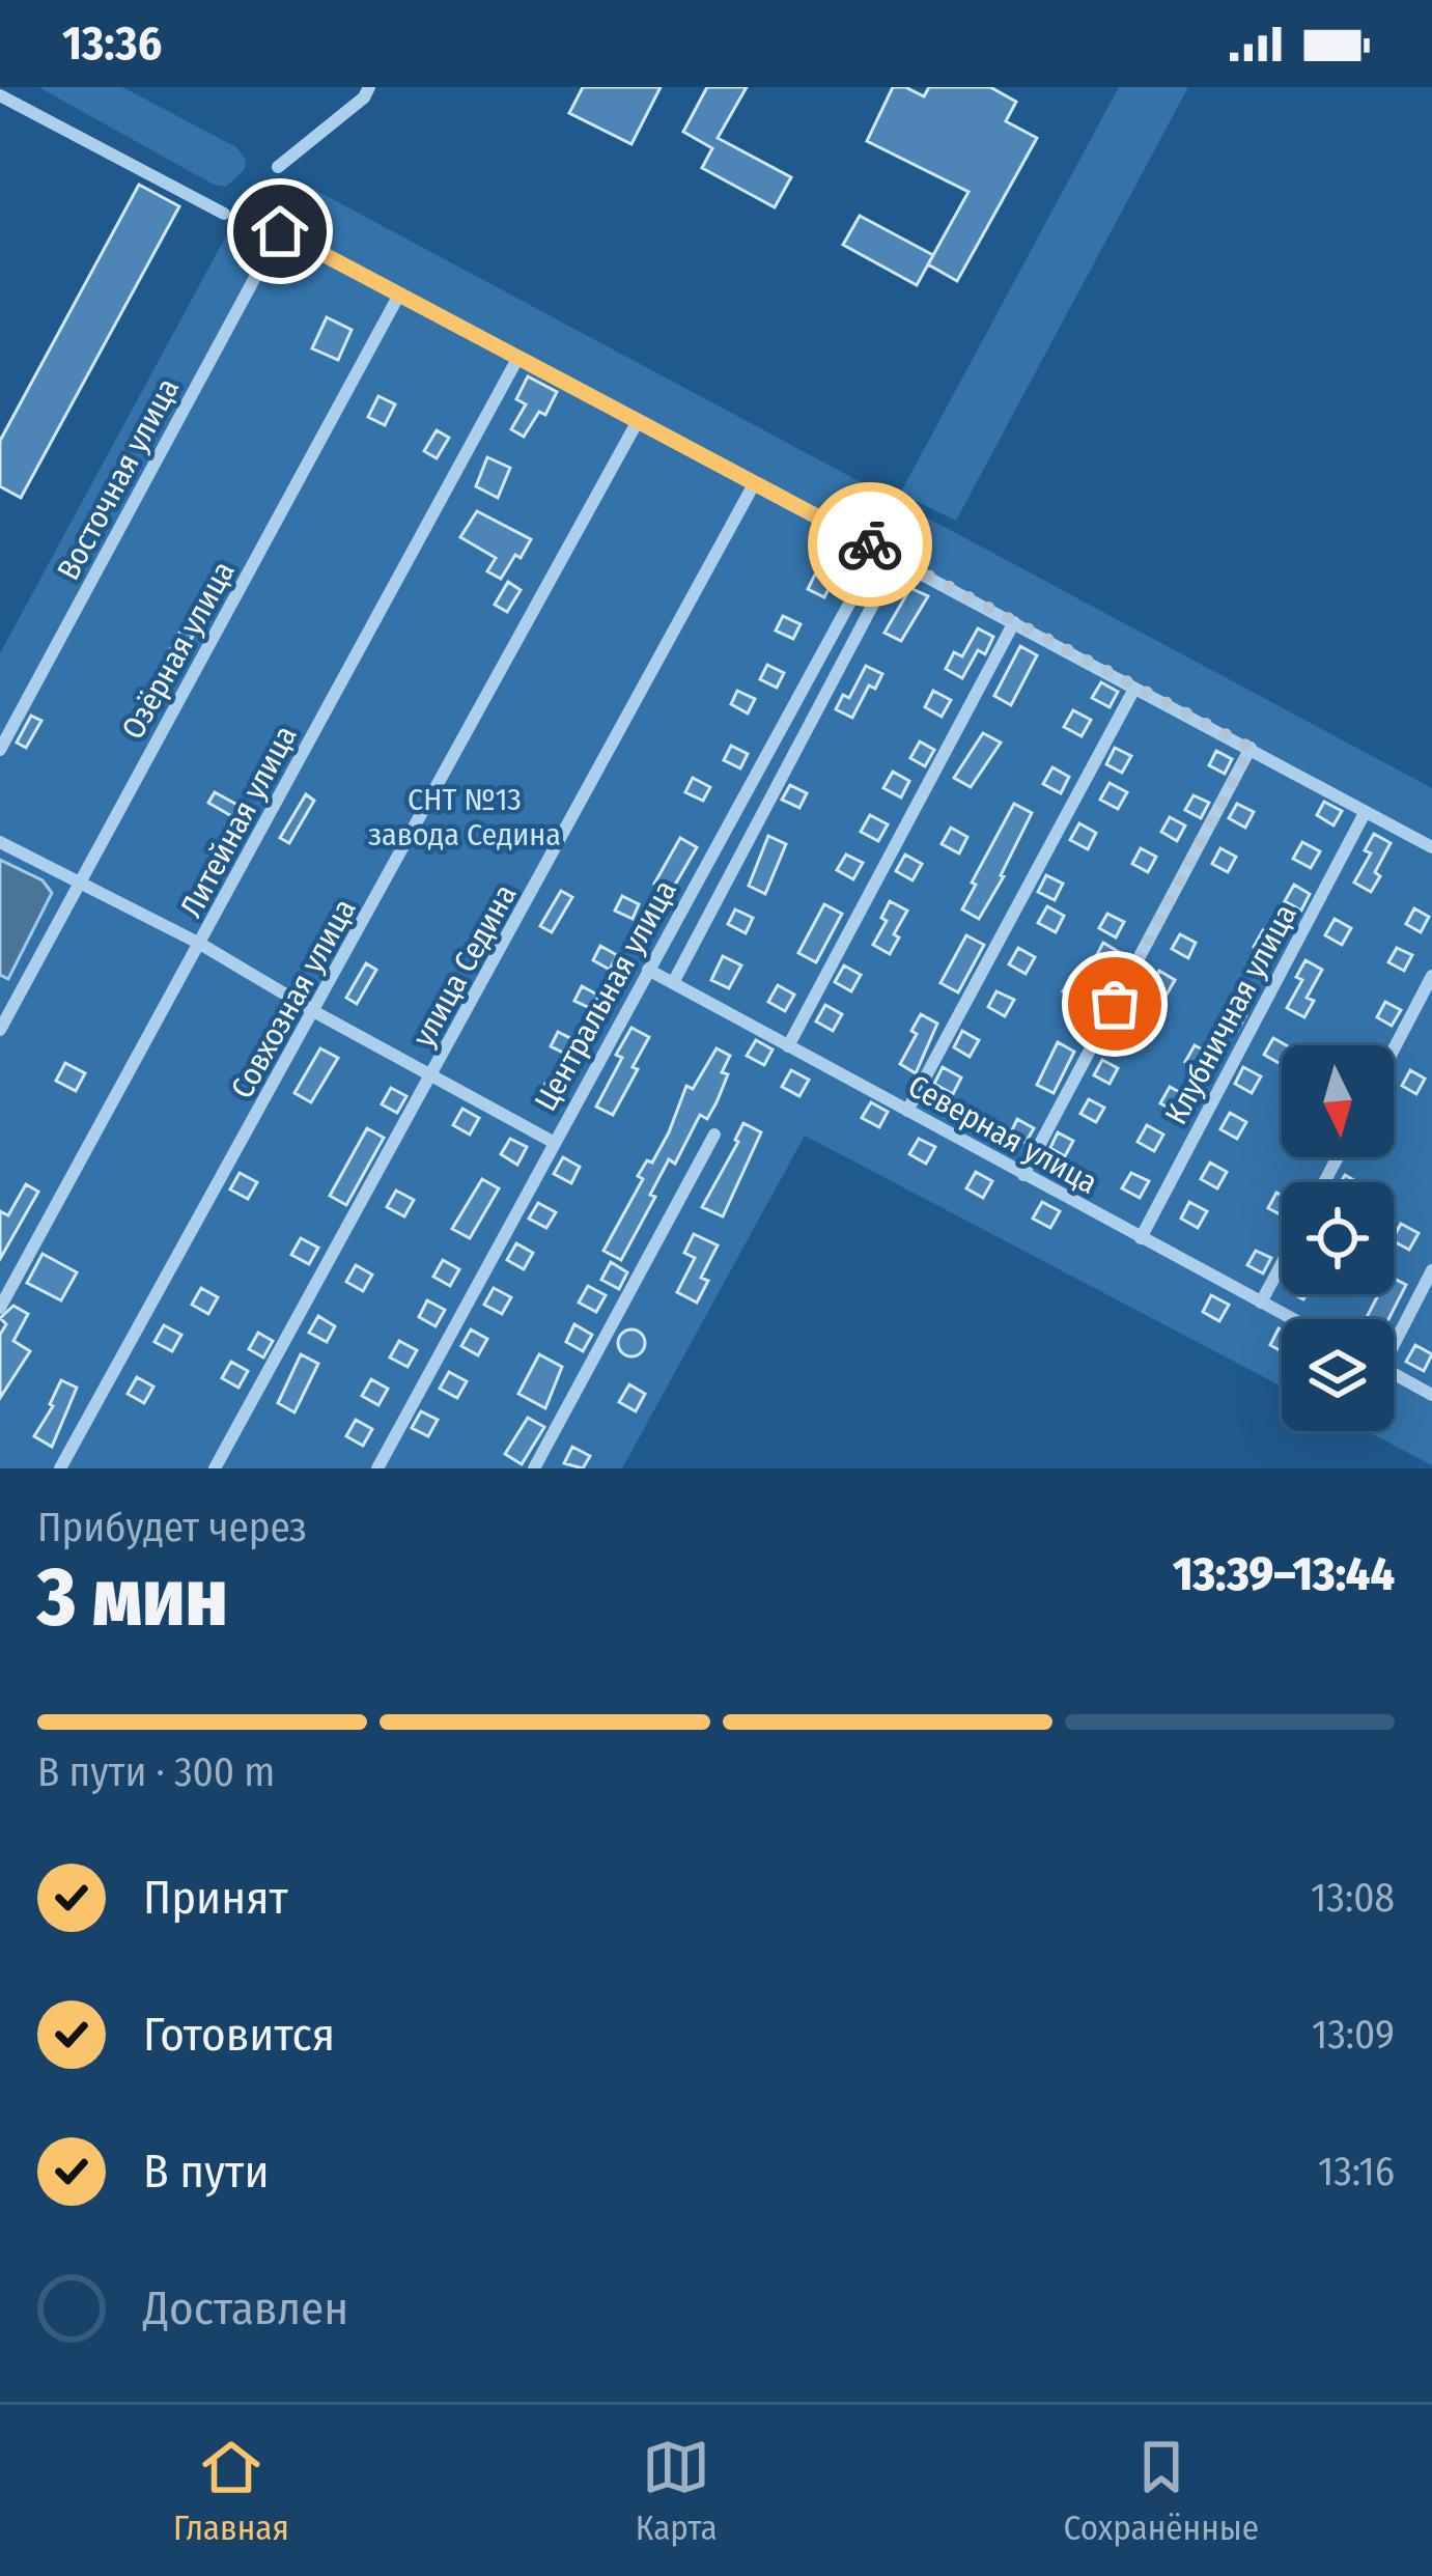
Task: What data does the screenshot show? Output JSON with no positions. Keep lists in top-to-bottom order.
{
  "streets": {
    "street": [
      "Восточная улица",
      "Озёрная улица",
      "Литейная улица",
      "улица Седина",
      "Центральная улица",
      "Совхозная улица",
      "Клубничная улица",
      "Северная улица"
    ]
  },
  "crossings": [
    ["Восточная улица", "Озёрная улица"],
    ["Центральная улица", "Северная улица"],
    ["Клубничная улица", "Северная улица"]
  ],
  "parks": ["СНТ №13 завода Седина"],
  "north": "bottom",
  "page": {
    "status": "13:36",
    "heading": ["3 мин", "Прибудет через", "13:39–13:44"],
    "bar": "В пути · 300 m",
    "list": [
      ["Принят", "13:08"],
      ["Готовится", "13:09"],
      ["В пути", "13:16"],
      "Доставлен"
    ],
    "tabs": ["Главная", "Карта", "Сохранённые"]
  }
}
